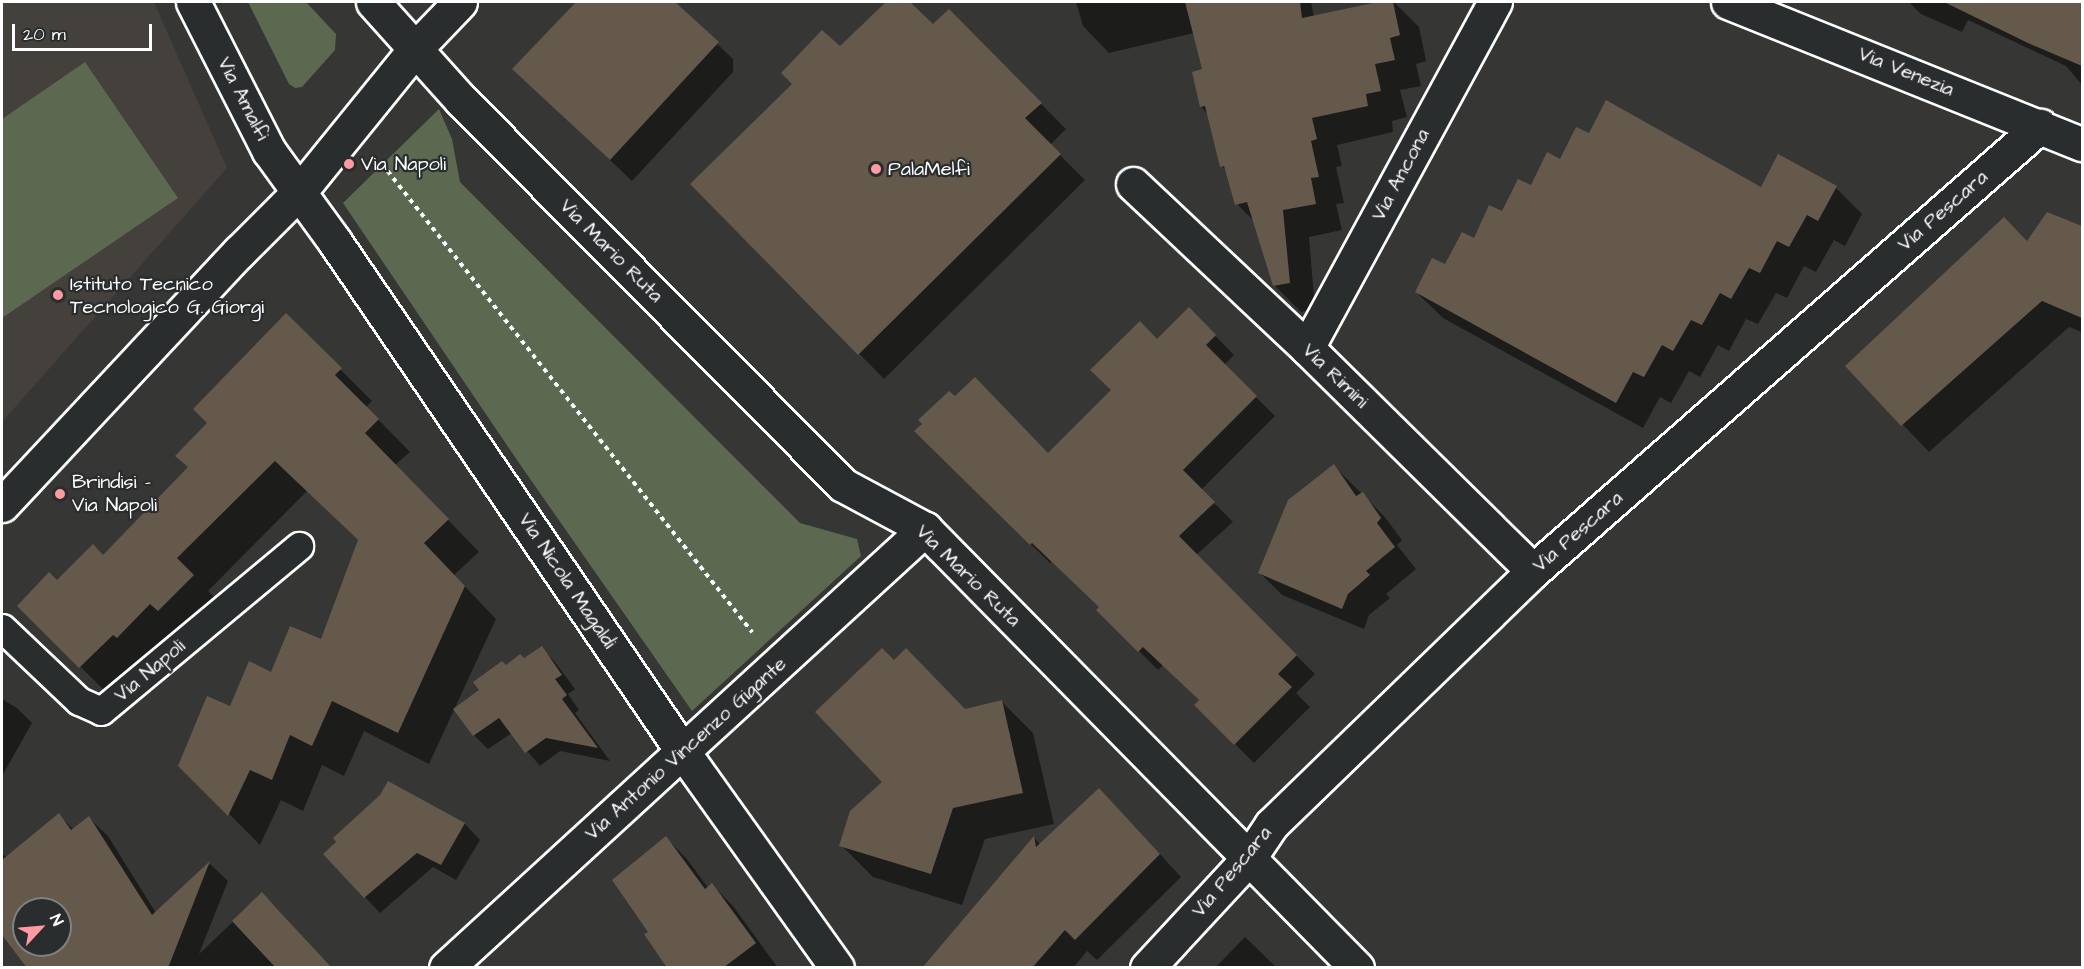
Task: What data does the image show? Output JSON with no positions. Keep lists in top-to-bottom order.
{
  "streets": {
    "street": [
      "Via Venezia",
      "Via Amalfi",
      "Via Ancona",
      "Via Pescara",
      "Via Mario Ruta",
      "Via Rimini",
      "Via Nicola Magaldi",
      "Via Antonio Vincenzo Gigante"
    ],
    "lane": ["Via Napoli"]
  },
  "crossings": [
    ["Via Venezia", "Via Pescara"],
    ["Via Amalfi", "Via Nicola Magaldi"],
    ["Via Ancona", "Via Rimini"],
    ["Via Pescara", "Via Mario Ruta"],
    ["Via Pescara", "Via Rimini"],
    ["Via Mario Ruta", "Via Antonio Vincenzo Gigante"],
    ["Via Nicola Magaldi", "Via Antonio Vincenzo Gigante"]
  ],
  "places": [
    "Via Napoli",
    "PalaMelfi",
    "Istituto Tecnico Tecnologico G. Giorgi",
    "Brindisi - Via Napoli"
  ],
  "scale_bar": "20 m",
  "north": "top right"
}
